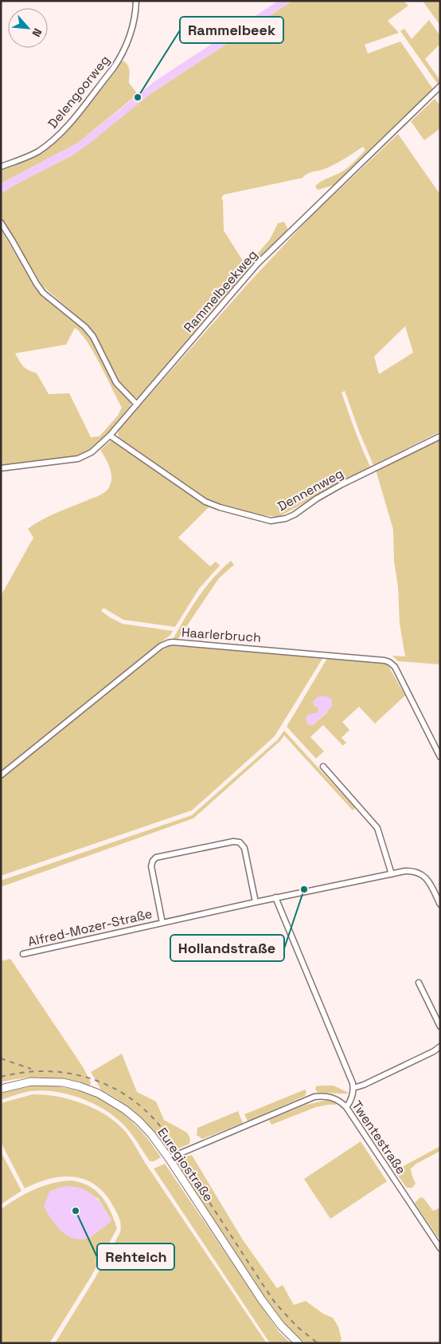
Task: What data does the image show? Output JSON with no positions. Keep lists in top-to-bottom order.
{
  "streets": {
    "main road": ["Euregiostraße"],
    "street": [
      "Delengoorweg",
      "Rammelbeekweg",
      "Dennenweg",
      "Haarlerbruch",
      "Alfred-Mozer-Straße",
      "Twentestraße"
    ]
  },
  "crossings": [
    ["Rammelbeekweg", "Dennenweg"],
    ["Twentestraße", "Euregiostraße"]
  ],
  "places": ["Rammelbeek", "Hollandstraße", "Rehteich"],
  "north": "bottom right"
}
